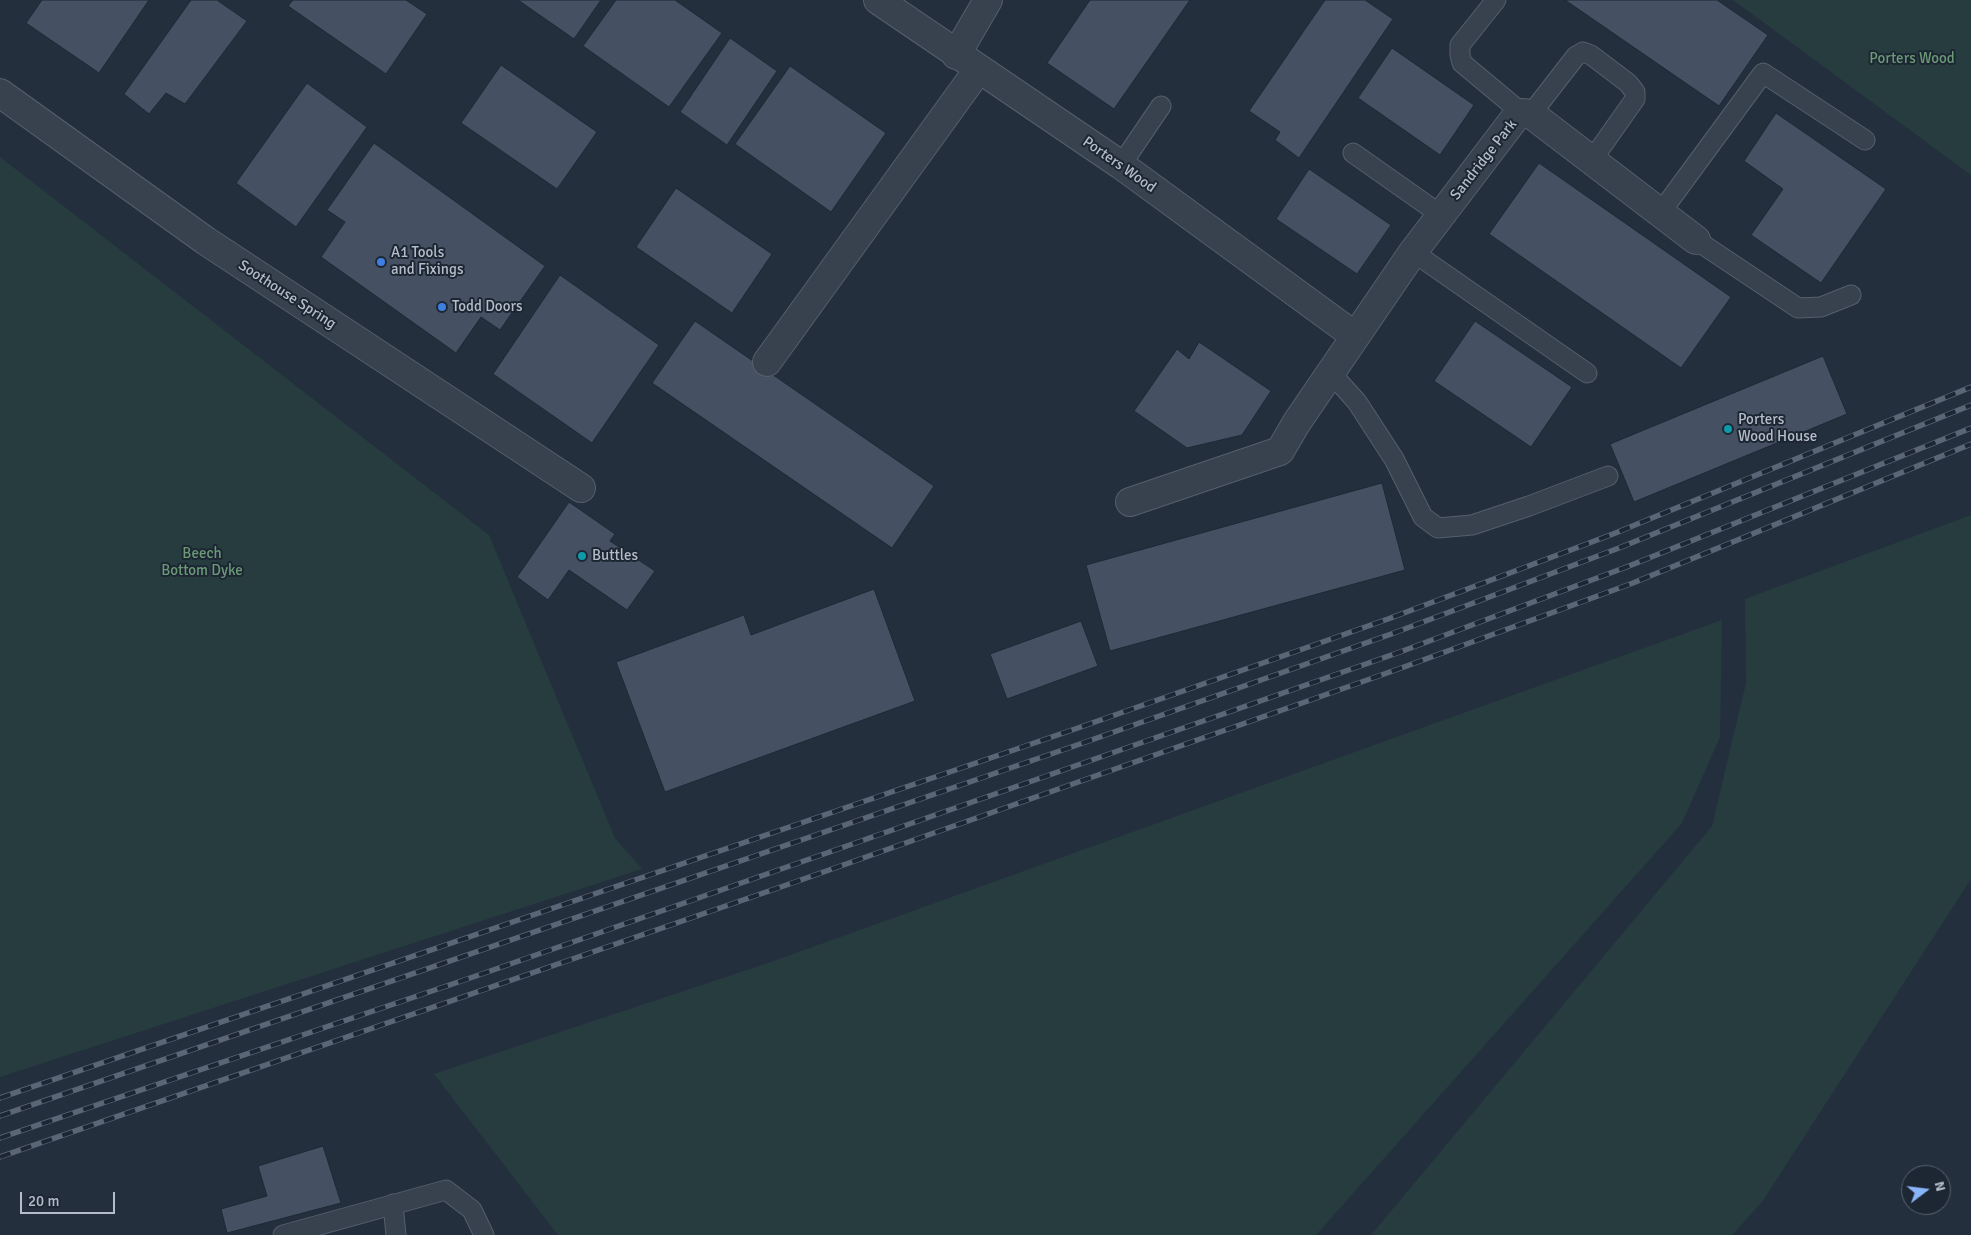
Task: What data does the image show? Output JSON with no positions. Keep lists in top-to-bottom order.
{
  "streets": {
    "street": ["Sandridge Park", "Porters Wood", "Soothouse Spring"]
  },
  "crossings": [
    ["Sandridge Park", "Porters Wood"]
  ],
  "parks": ["Porters Wood", "Beech Bottom Dyke"],
  "places": [
    "A1 Tools and Fixings",
    "Todd Doors",
    "Porters Wood House",
    "Buttles"
  ],
  "scale_bar": "20 m",
  "north": "right"
}
